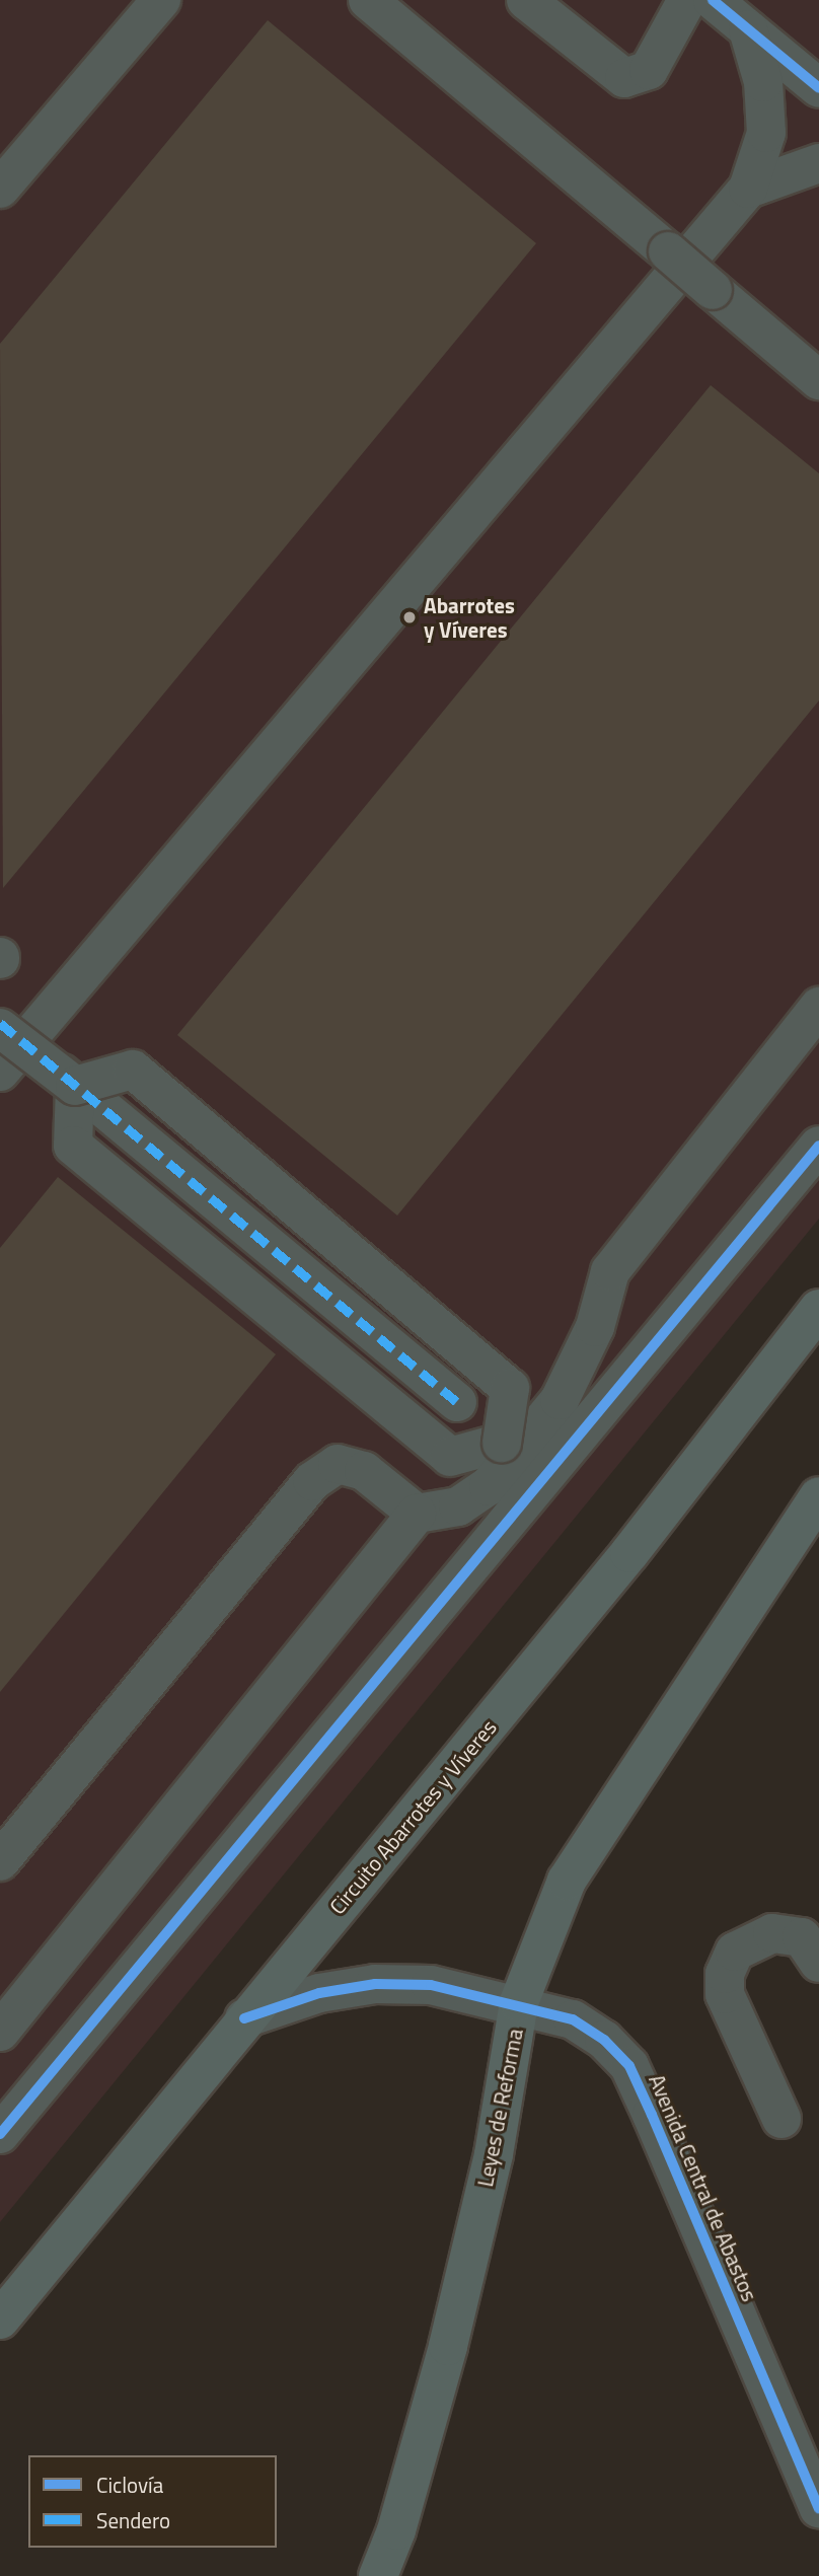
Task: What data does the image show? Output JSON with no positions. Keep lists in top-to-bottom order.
{
  "streets": {
    "main road": ["Circuito Abarrotes y Víveres", "Leyes de Reforma"],
    "street": ["Avenida Central de Abastos"]
  },
  "crossings": [
    ["Circuito Abarrotes y Víveres", "Avenida Central de Abastos"],
    ["Leyes de Reforma", "Avenida Central de Abastos"]
  ],
  "places": ["Abarrotes y Víveres"],
  "legend": ["Ciclovía", "Sendero"]
}
